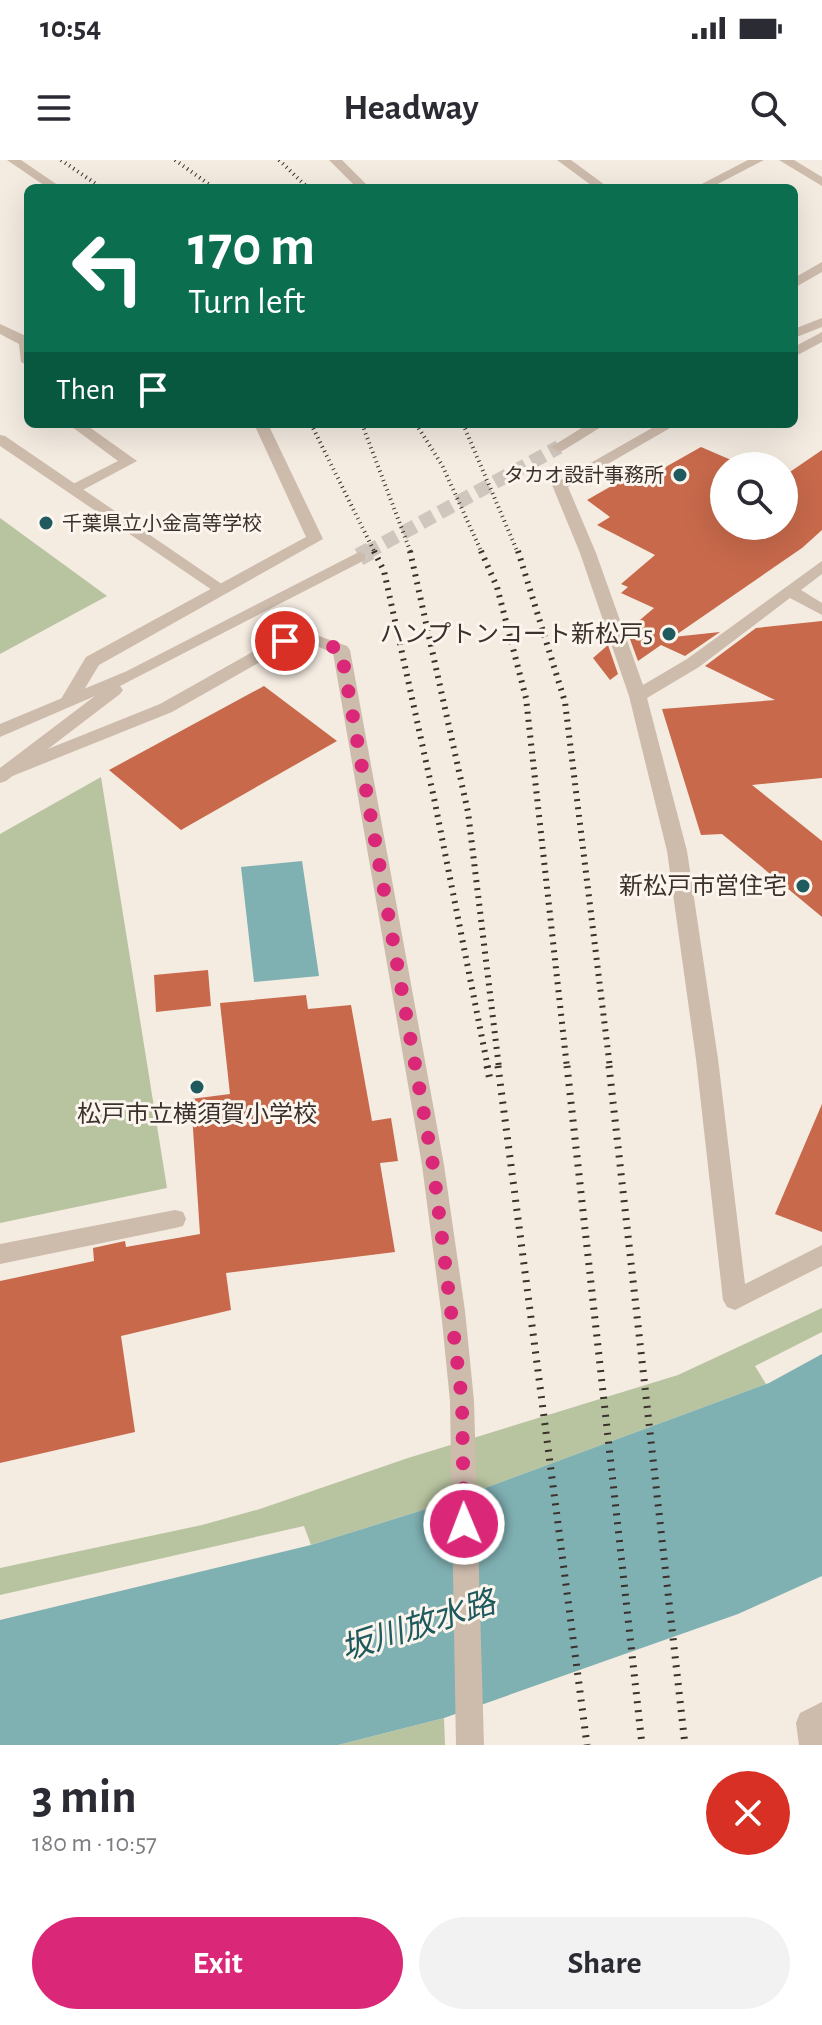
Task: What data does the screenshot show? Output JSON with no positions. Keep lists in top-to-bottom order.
{
  "water": ["坂川放水路"],
  "places": [
    "タカオ設計事務所",
    "千葉県立小金高等学校",
    "ハンプトンコート新松戸5",
    "新松戸市営住宅",
    "松戸市立横須賀小学校"
  ],
  "page": {
    "status": "10:54",
    "header": "Headway",
    "turn": ["170 m", "Turn left"],
    "then": "Then",
    "heading": ["3 min", "180 m · 10:57"],
    "buttons": ["Exit", "Share"]
  }
}
